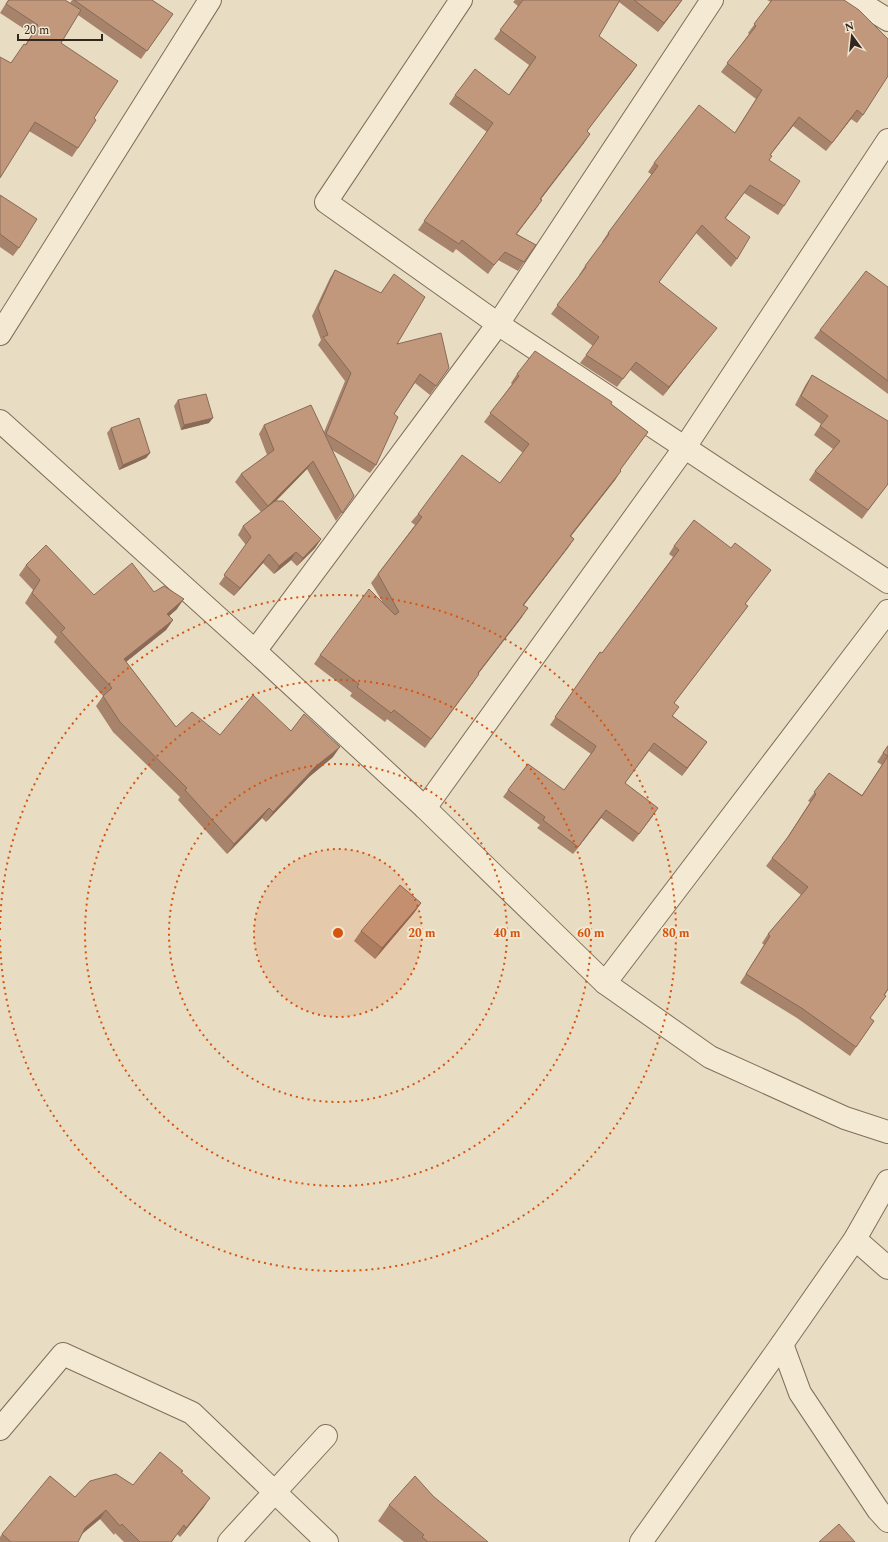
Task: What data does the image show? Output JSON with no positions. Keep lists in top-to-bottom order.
{
  "scale_bar": "20 m",
  "north": "top",
  "rings": [
    "20 m",
    "40 m",
    "60 m",
    "80 m"
  ]
}
